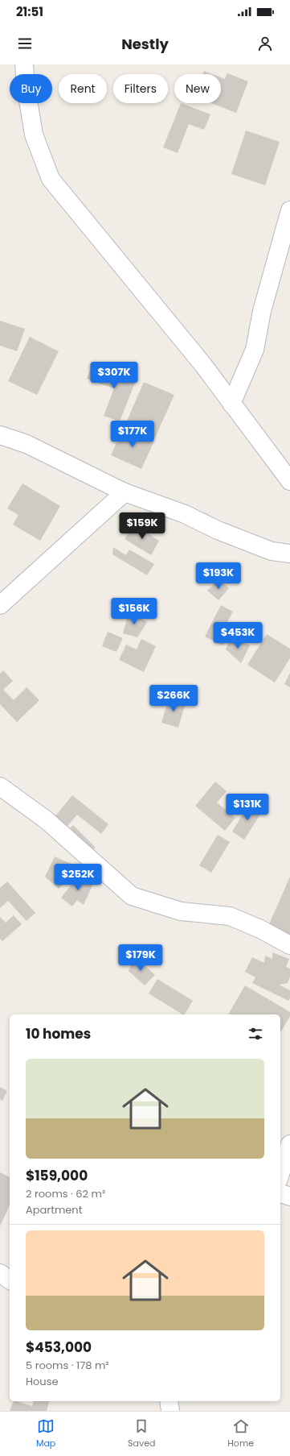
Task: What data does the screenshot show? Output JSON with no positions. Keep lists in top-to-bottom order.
{
  "page": {
    "status": "21:51",
    "header": "Nestly",
    "chip": [
      "Buy",
      "Rent",
      "Filters",
      "New"
    ],
    "price": [
      "$307K",
      "$177K",
      "$159K",
      "$193K",
      "$156K",
      "$453K",
      "$266K",
      "$131K",
      "$252K",
      "$179K"
    ],
    "heading": "10 homes",
    "list": [
      {
        "name": "$159,000",
        "note": "2 rooms · 62 m² · Apartment"
      },
      {
        "name": "$453,000",
        "note": "5 rooms · 178 m² · House"
      }
    ],
    "tabs": ["Map", "Saved", "Home"]
  }
}
